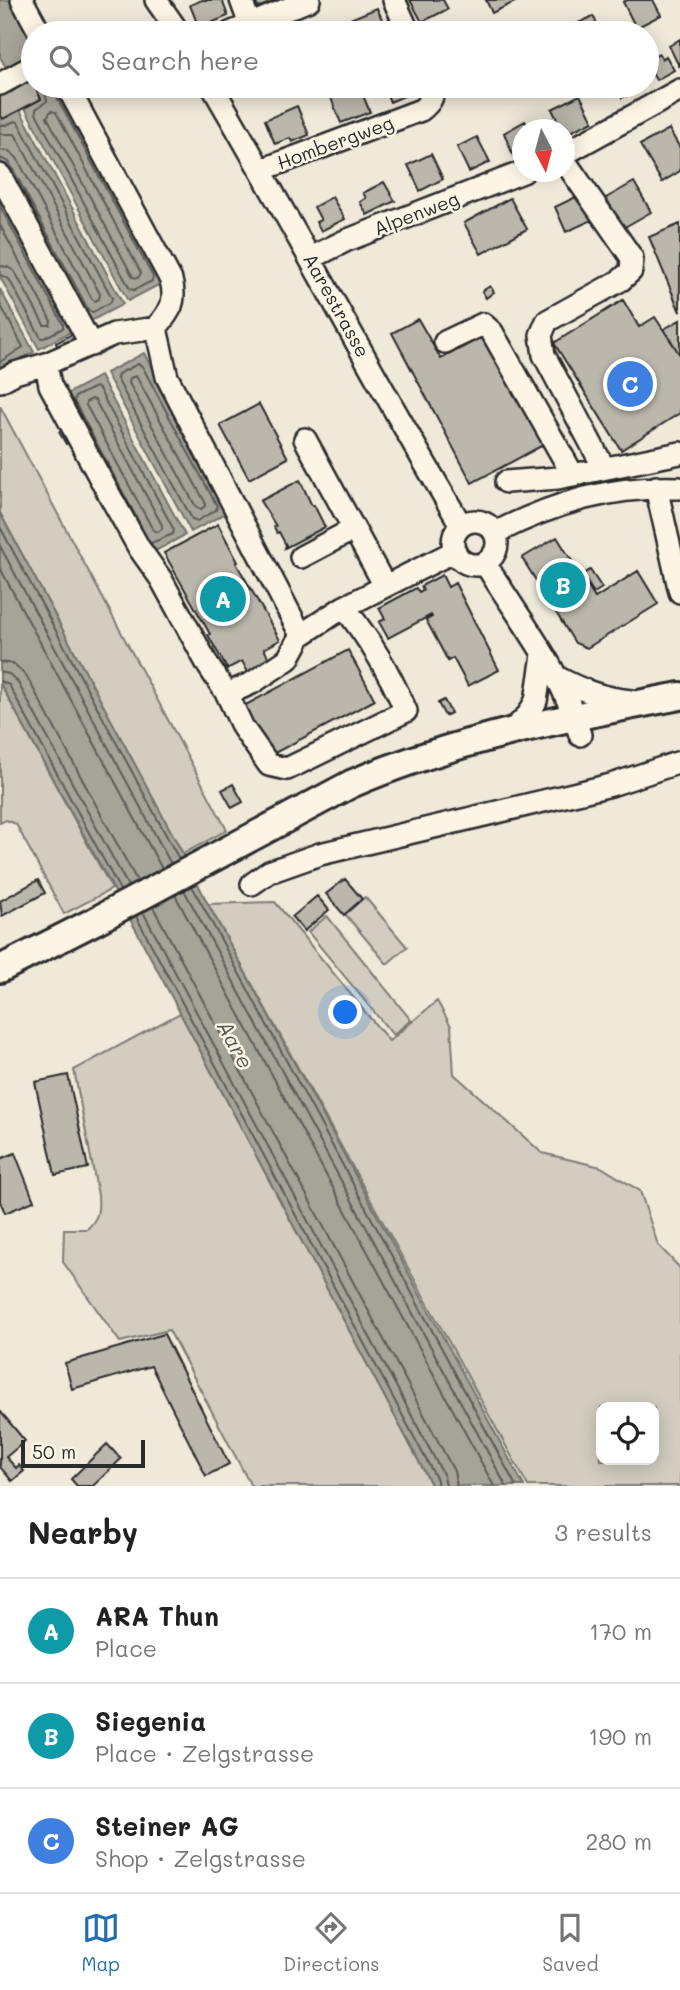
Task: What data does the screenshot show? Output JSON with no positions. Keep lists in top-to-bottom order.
{
  "streets": {
    "street": ["Hombergweg", "Alpenweg", "Aarestrasse"]
  },
  "crossings": [
    ["Hombergweg", "Aarestrasse"],
    ["Alpenweg", "Aarestrasse"]
  ],
  "water": ["Aare"],
  "scale_bar": "50 m",
  "north": "bottom",
  "page": {
    "search": "Search here",
    "pins": ["C", "B", "A"],
    "scale": "50 m",
    "heading": ["Nearby", "3 results"],
    "list": [
      {
        "mark": "A",
        "name": "ARA Thun",
        "note": "Place",
        "value": "170 m"
      },
      {
        "mark": "B",
        "name": "Siegenia",
        "note": "Place · Zelgstrasse",
        "value": "190 m"
      },
      {
        "mark": "C",
        "name": "Steiner AG",
        "note": "Shop · Zelgstrasse",
        "value": "280 m"
      }
    ],
    "nav": ["Map", "Directions", "Saved"]
  }
}
